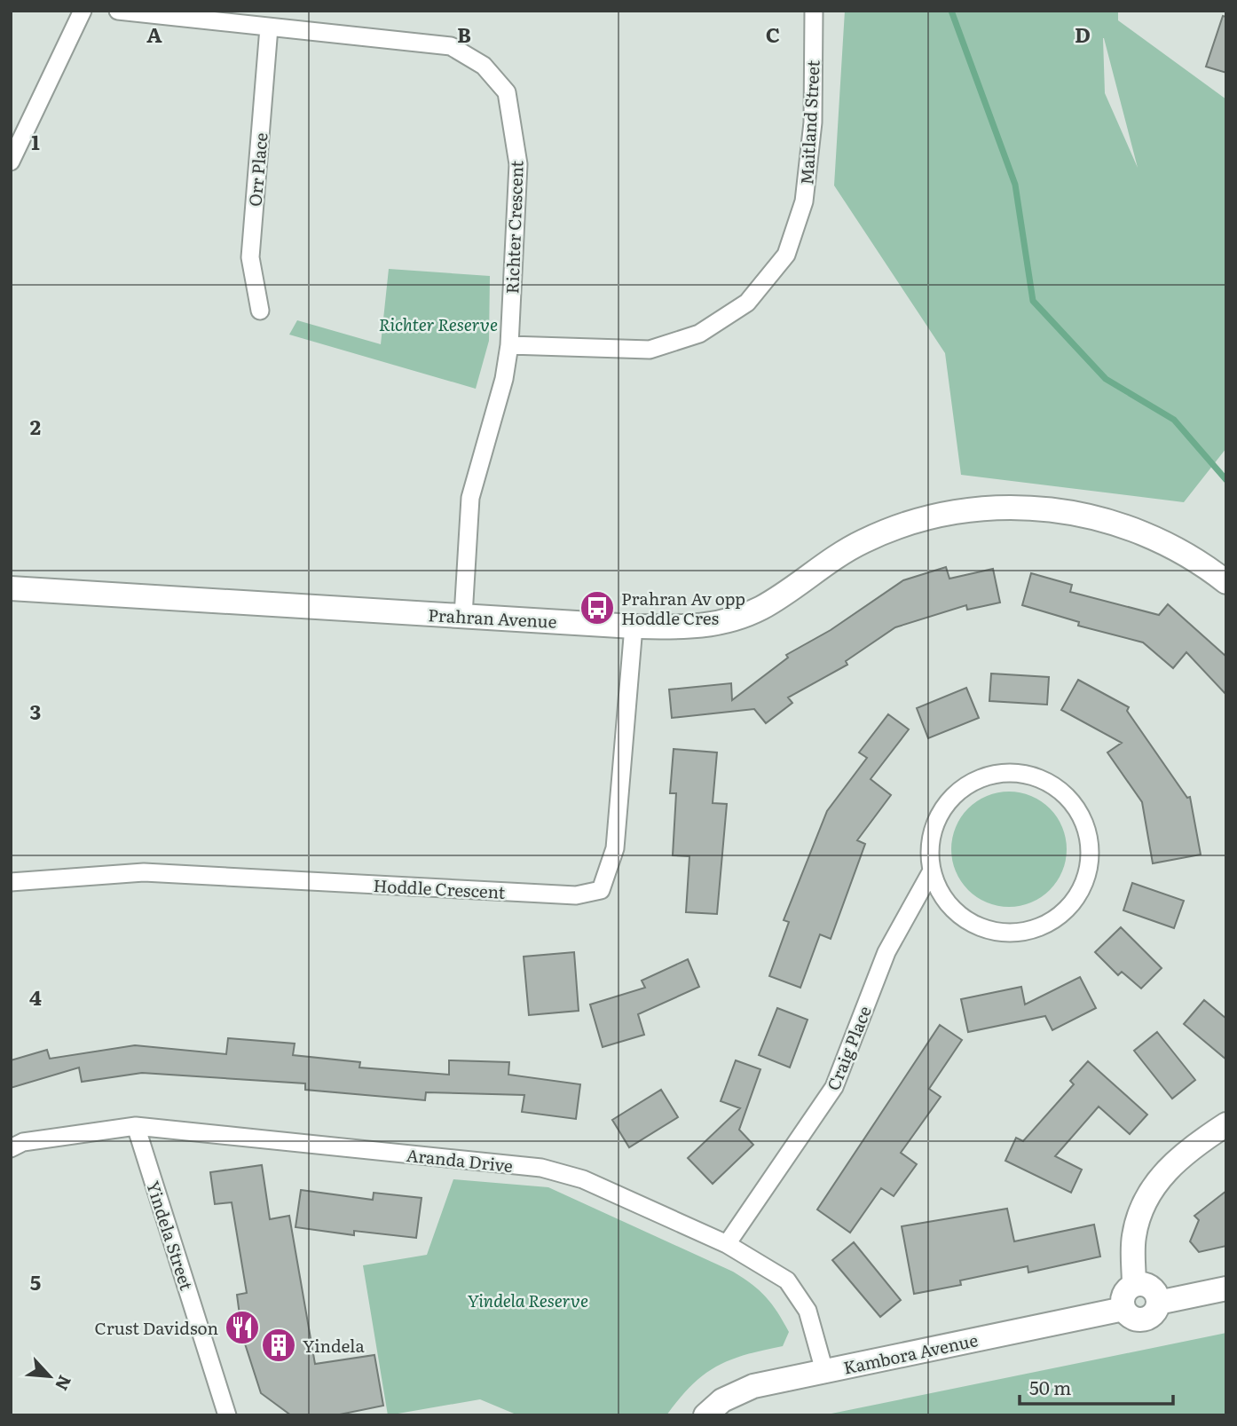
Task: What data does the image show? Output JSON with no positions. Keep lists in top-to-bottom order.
{
  "streets": {
    "street": [
      "Maitland Street",
      "Orr Place",
      "Richter Crescent",
      "Prahran Avenue",
      "Hoddle Crescent",
      "Craig Place",
      "Aranda Drive",
      "Yindela Street",
      "Kambora Avenue"
    ]
  },
  "crossings": [
    ["Maitland Street", "Richter Crescent"],
    ["Orr Place", "Richter Crescent"],
    ["Richter Crescent", "Prahran Avenue"],
    ["Prahran Avenue", "Hoddle Crescent"],
    ["Craig Place", "Aranda Drive"],
    ["Aranda Drive", "Yindela Street"],
    ["Aranda Drive", "Kambora Avenue"]
  ],
  "parks": ["Richter Reserve", "Yindela Reserve"],
  "places": {
    "bus stop": ["Prahran Av opp Hoddle Cres"],
    "restaurant": ["Crust Davidson"],
    "building": ["Yindela"]
  },
  "scale_bar": "50 m",
  "north": "bottom right",
  "grid": {
    "columns": [
      "A",
      "B",
      "C",
      "D"
    ],
    "rows": [
      "1",
      "2",
      "3",
      "4",
      "5"
    ]
  }
}
